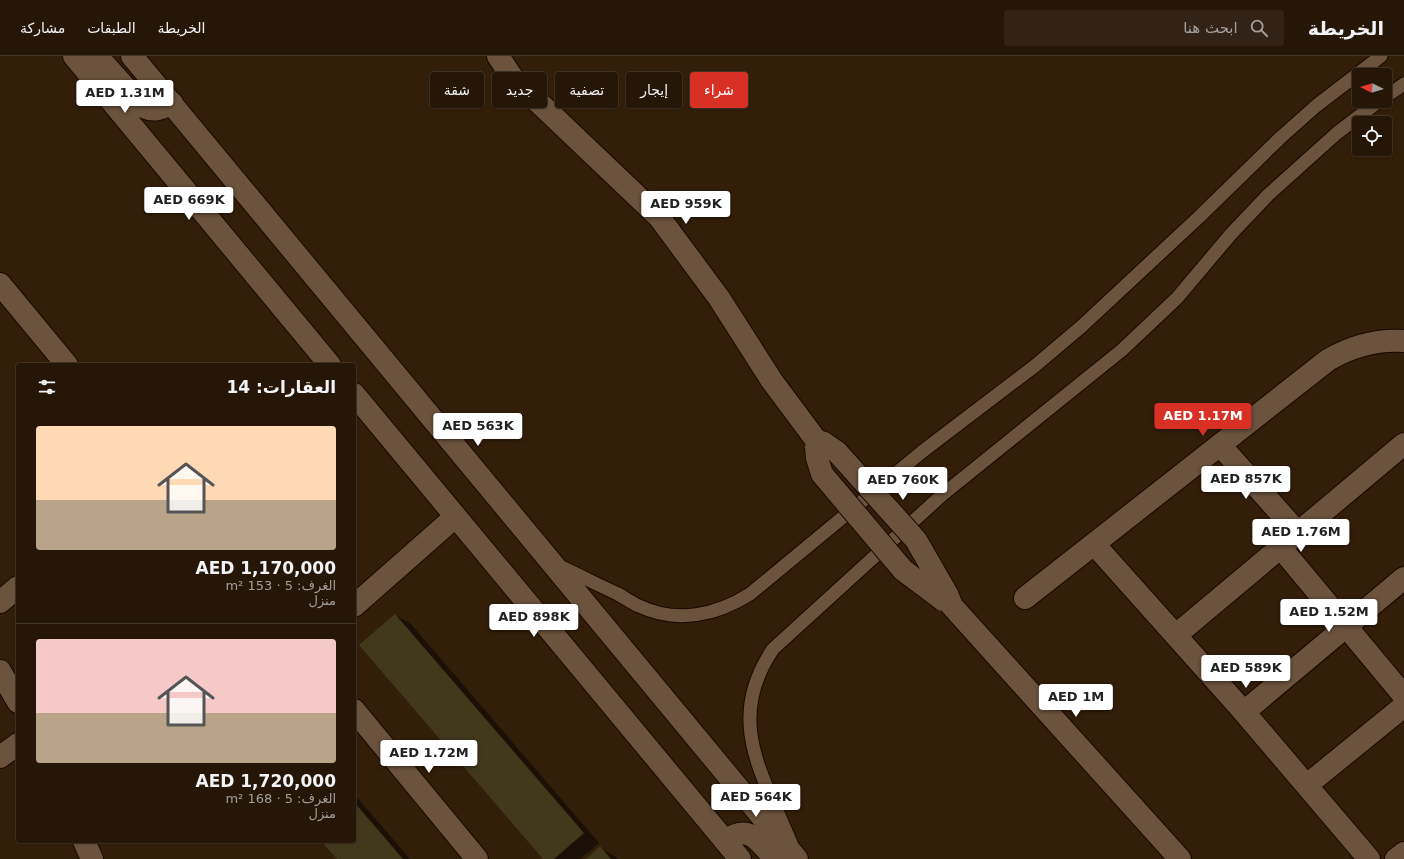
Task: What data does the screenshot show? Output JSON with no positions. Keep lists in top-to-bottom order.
{
  "north": "left",
  "page": {
    "header": "الخريطة",
    "search": "ابحث هنا",
    "nav": ["الخريطة", "الطبقات", "مشاركة"],
    "chip": [
      "شراء",
      "إيجار",
      "تصفية",
      "جديد",
      "شقة"
    ],
    "price": [
      "AED 1.31M",
      "AED 669K",
      "AED 959K",
      "AED 1.17M",
      "AED 563K",
      "AED 857K",
      "AED 760K",
      "AED 1.76M",
      "AED 1.52M",
      "AED 898K",
      "AED 589K",
      "AED 1M",
      "AED 1.72M",
      "AED 564K"
    ],
    "heading": "العقارات: 14",
    "list": [
      {
        "name": "AED 1,170,000",
        "note": "الغرف: 5 · 153 m² · منزل"
      },
      {
        "name": "AED 1,720,000",
        "note": "الغرف: 5 · 168 m² · منزل"
      }
    ]
  }
}
